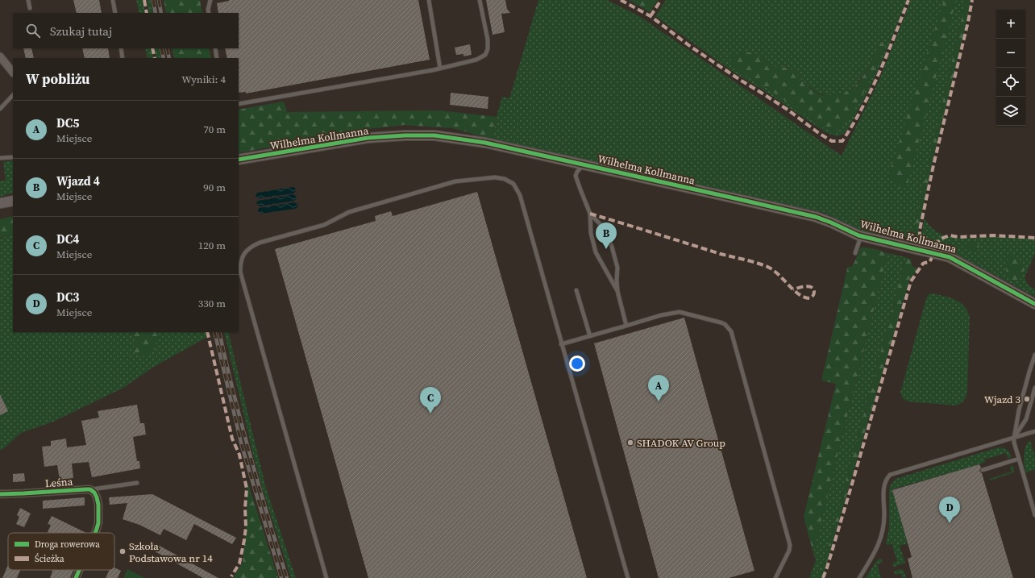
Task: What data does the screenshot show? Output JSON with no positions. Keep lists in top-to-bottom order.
{
  "streets": {
    "street": ["Wilhelma Kollmanna", "Leśna"]
  },
  "places": ["Wjazd 3", "SHADOK AV Group", "Szkoła Podstawowa nr 14"],
  "legend": ["Droga rowerowa", "Ścieżka"],
  "page": {
    "map_buttons": ["+", "−"],
    "search": "Szukaj tutaj",
    "heading": ["W pobliżu", "Wyniki: 4"],
    "list": [
      {
        "mark": "A",
        "name": "DC5",
        "note": "Miejsce",
        "value": "70 m"
      },
      {
        "mark": "B",
        "name": "Wjazd 4",
        "note": "Miejsce",
        "value": "90 m"
      },
      {
        "mark": "C",
        "name": "DC4",
        "note": "Miejsce",
        "value": "120 m"
      },
      {
        "mark": "D",
        "name": "DC3",
        "note": "Miejsce",
        "value": "330 m"
      }
    ],
    "pins": [
      "B",
      "A",
      "C",
      "D"
    ]
  }
}
